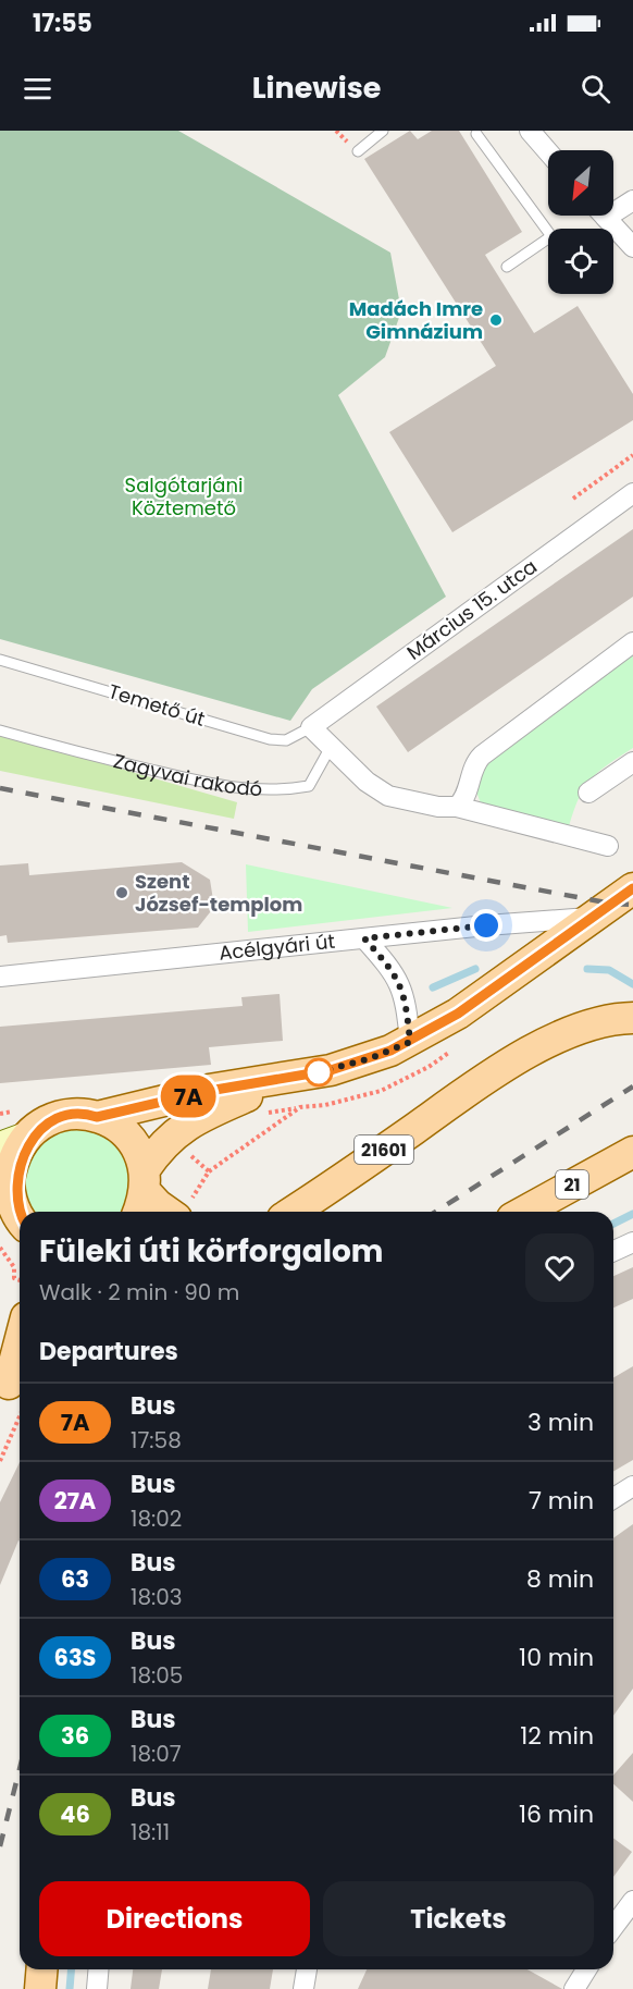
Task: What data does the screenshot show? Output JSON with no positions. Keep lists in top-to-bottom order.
{
  "streets": {
    "main road": ["21601", "21"],
    "street": ["Március 15. utca", "Acélgyári út"],
    "lane": ["Temető út", "Zagyvai rakodó"]
  },
  "crossings": [
    ["Március 15. utca", "Temető út"]
  ],
  "parks": ["Salgótarjáni Köztemető"],
  "places": ["Madách Imre Gimnázium", "Szent József-templom"],
  "lines": ["bus line 7A"],
  "north": "bottom left",
  "page": {
    "status": "17:55",
    "header": "Linewise",
    "on_map": "7A",
    "heading": [
      ["Füleki úti körforgalom", "Walk · 2 min · 90 m"],
      "Departures"
    ],
    "list": [
      {
        "mark": "7A",
        "name": "Bus",
        "note": "17:58",
        "value": "3 min"
      },
      {
        "mark": "27A",
        "name": "Bus",
        "note": "18:02",
        "value": "7 min"
      },
      {
        "mark": "63",
        "name": "Bus",
        "note": "18:03",
        "value": "8 min"
      },
      {
        "mark": "63S",
        "name": "Bus",
        "note": "18:05",
        "value": "10 min"
      },
      {
        "mark": "36",
        "name": "Bus",
        "note": "18:07",
        "value": "12 min"
      },
      {
        "mark": "46",
        "name": "Bus",
        "note": "18:11",
        "value": "16 min"
      }
    ],
    "buttons": ["Directions", "Tickets"]
  }
}
